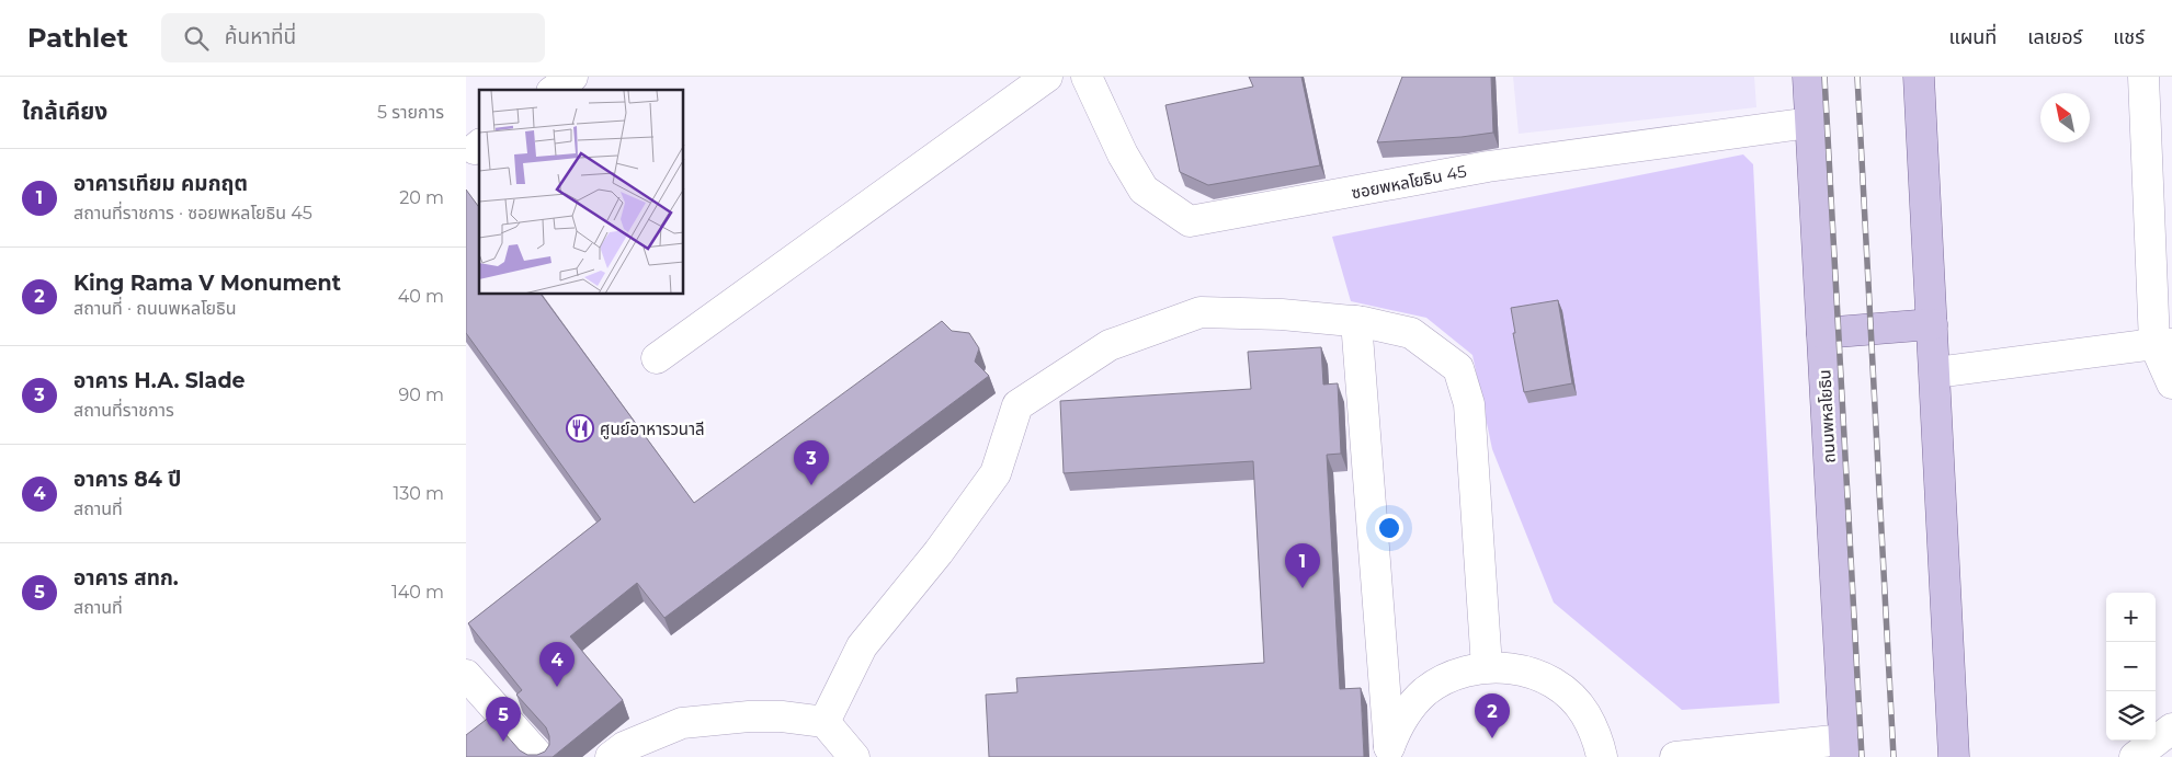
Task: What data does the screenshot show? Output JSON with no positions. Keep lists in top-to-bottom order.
{
  "streets": {
    "main road": ["ถนนพหลโยธิน"],
    "street": ["ซอยพหลโยธิน 45"]
  },
  "crossings": [
    ["ซอยพหลโยธิน 45", "ถนนพหลโยธิน"]
  ],
  "places": {
    "restaurant": ["ศูนย์อาหารวนาลี"]
  },
  "north": "top left",
  "page": {
    "header": "Pathlet",
    "search": "ค้นหาที่นี่",
    "nav": ["แผนที่", "เลเยอร์", "แชร์"],
    "heading": ["ใกล้เคียง", "5 รายการ"],
    "list": [
      {
        "mark": "1",
        "name": "อาคารเทียม คมกฤต",
        "note": "สถานที่ราชการ · ซอยพหลโยธิน 45",
        "value": "20 m"
      },
      {
        "mark": "2",
        "name": "King Rama V Monument",
        "note": "สถานที่ · ถนนพหลโยธิน",
        "value": "40 m"
      },
      {
        "mark": "3",
        "name": "อาคาร H.A. Slade",
        "note": "สถานที่ราชการ",
        "value": "90 m"
      },
      {
        "mark": "4",
        "name": "อาคาร 84 ปี",
        "note": "สถานที่",
        "value": "130 m"
      },
      {
        "mark": "5",
        "name": "อาคาร สทก.",
        "note": "สถานที่",
        "value": "140 m"
      }
    ],
    "pins": [
      "3",
      "1",
      "4",
      "2",
      "5"
    ],
    "map_buttons": ["+", "−"]
  }
}
